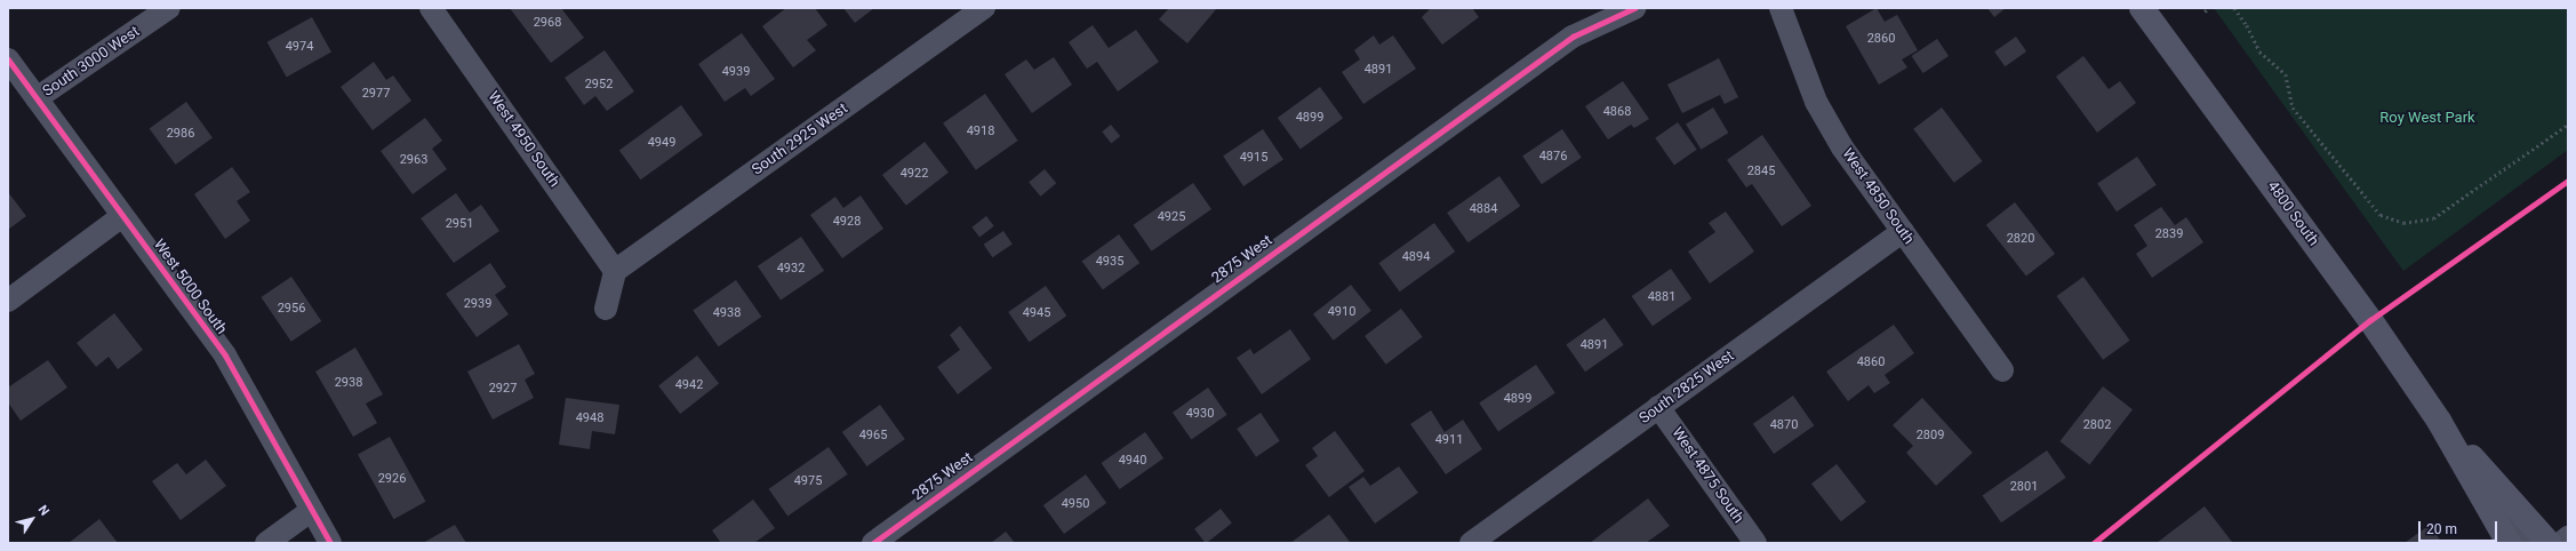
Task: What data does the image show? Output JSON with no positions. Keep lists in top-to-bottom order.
{
  "streets": {
    "main road": ["4800 South"],
    "street": [
      "South 3000 West",
      "West 4950 South",
      "South 2925 West",
      "West 4850 South",
      "2875 West",
      "West 5000 South",
      "South 2825 West",
      "West 4875 South"
    ]
  },
  "crossings": [
    ["South 3000 West", "West 5000 South"],
    ["West 4950 South", "South 2925 West"],
    ["West 4850 South", "South 2825 West"],
    ["South 2825 West", "West 4875 South"]
  ],
  "parks": ["Roy West Park"],
  "house_numbers": [
    "2968",
    "2860",
    "4974",
    "4891",
    "4939",
    "2952",
    "2977",
    "4868",
    "4899",
    "4918",
    "2986",
    "4949",
    "4876",
    "4915",
    "2963",
    "2845",
    "4922",
    "4884",
    "4925",
    "4928",
    "2951",
    "2839",
    "2820",
    "4894",
    "4935",
    "4932",
    "4881",
    "2939",
    "2956",
    "4910",
    "4938",
    "4945",
    "4891",
    "4860",
    "2938",
    "4942",
    "2927",
    "4899",
    "4930",
    "4948",
    "4870",
    "2802",
    "4965",
    "2809",
    "4911",
    "4940",
    "2926",
    "4975",
    "2801",
    "4950"
  ],
  "scale_bar": "20 m",
  "north": "top right"
}
